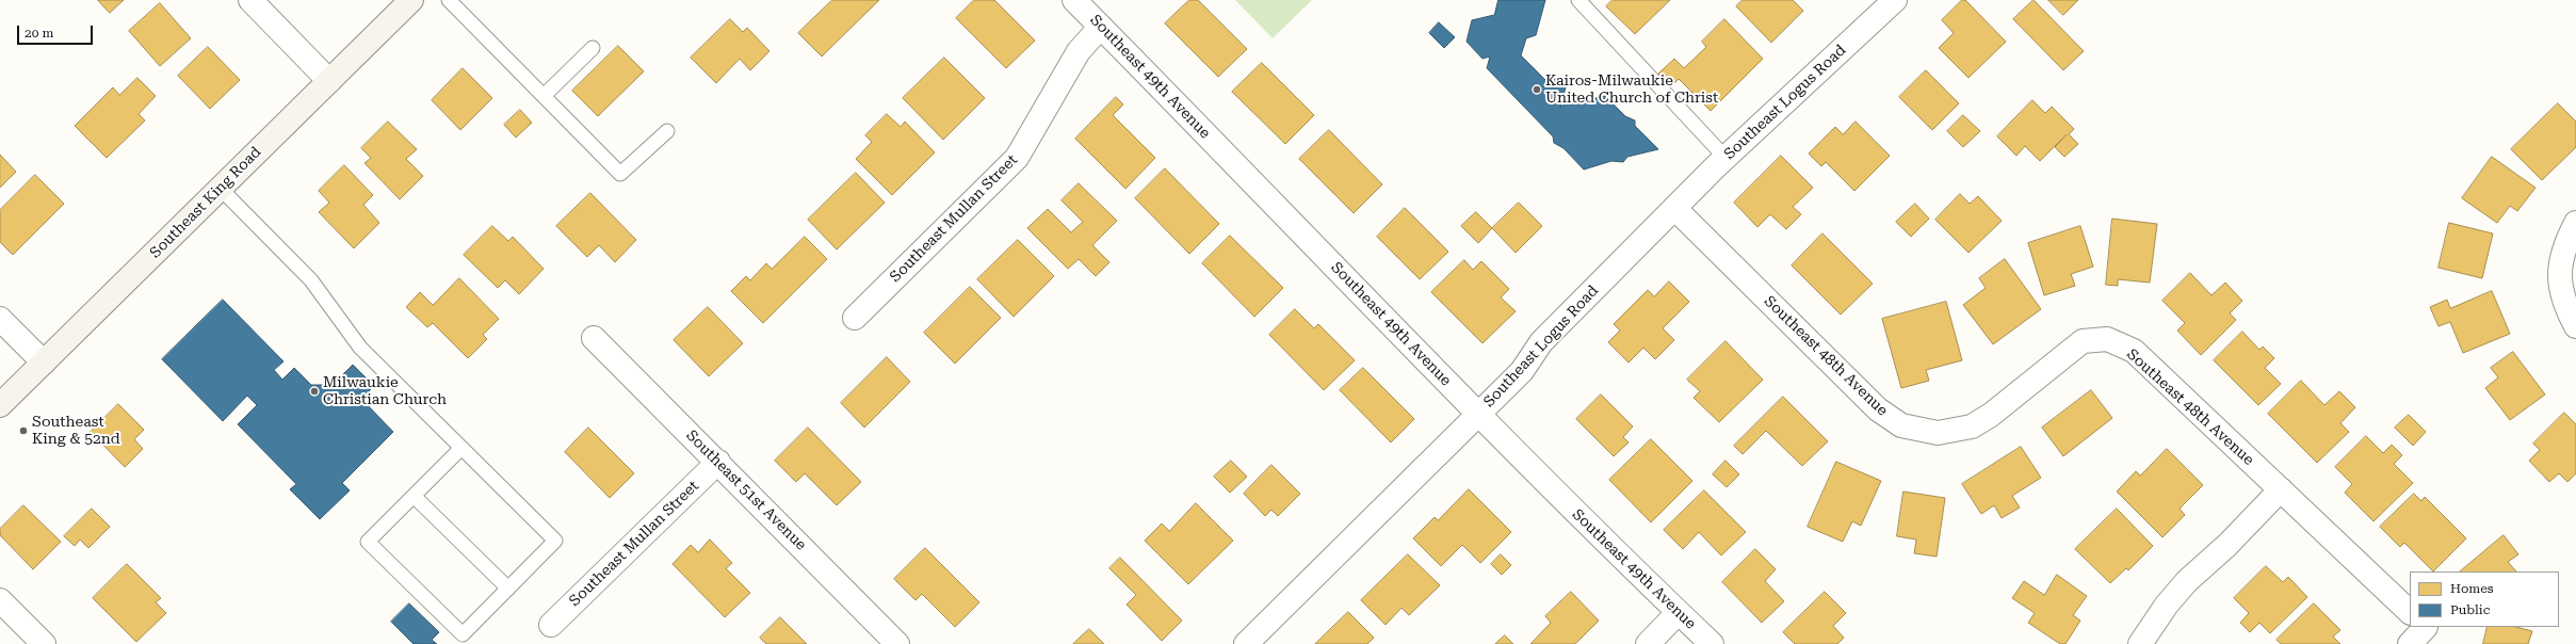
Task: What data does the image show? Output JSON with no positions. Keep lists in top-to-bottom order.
{
  "streets": {
    "main road": ["Southeast King Road"],
    "street": [
      "Southeast 49th Avenue",
      "Southeast Logus Road",
      "Southeast Mullan Street",
      "Southeast 48th Avenue",
      "Southeast 51st Avenue"
    ]
  },
  "crossings": [
    ["Southeast 49th Avenue", "Southeast Logus Road"],
    ["Southeast 49th Avenue", "Southeast Mullan Street"],
    ["Southeast Logus Road", "Southeast 48th Avenue"],
    ["Southeast Mullan Street", "Southeast 51st Avenue"]
  ],
  "places": ["Kairos-Milwaukie United Church of Christ", "Milwaukie Christian Church", "Southeast King & 52nd"],
  "legend": ["Homes", "Public"],
  "scale_bar": "20 m"
}
